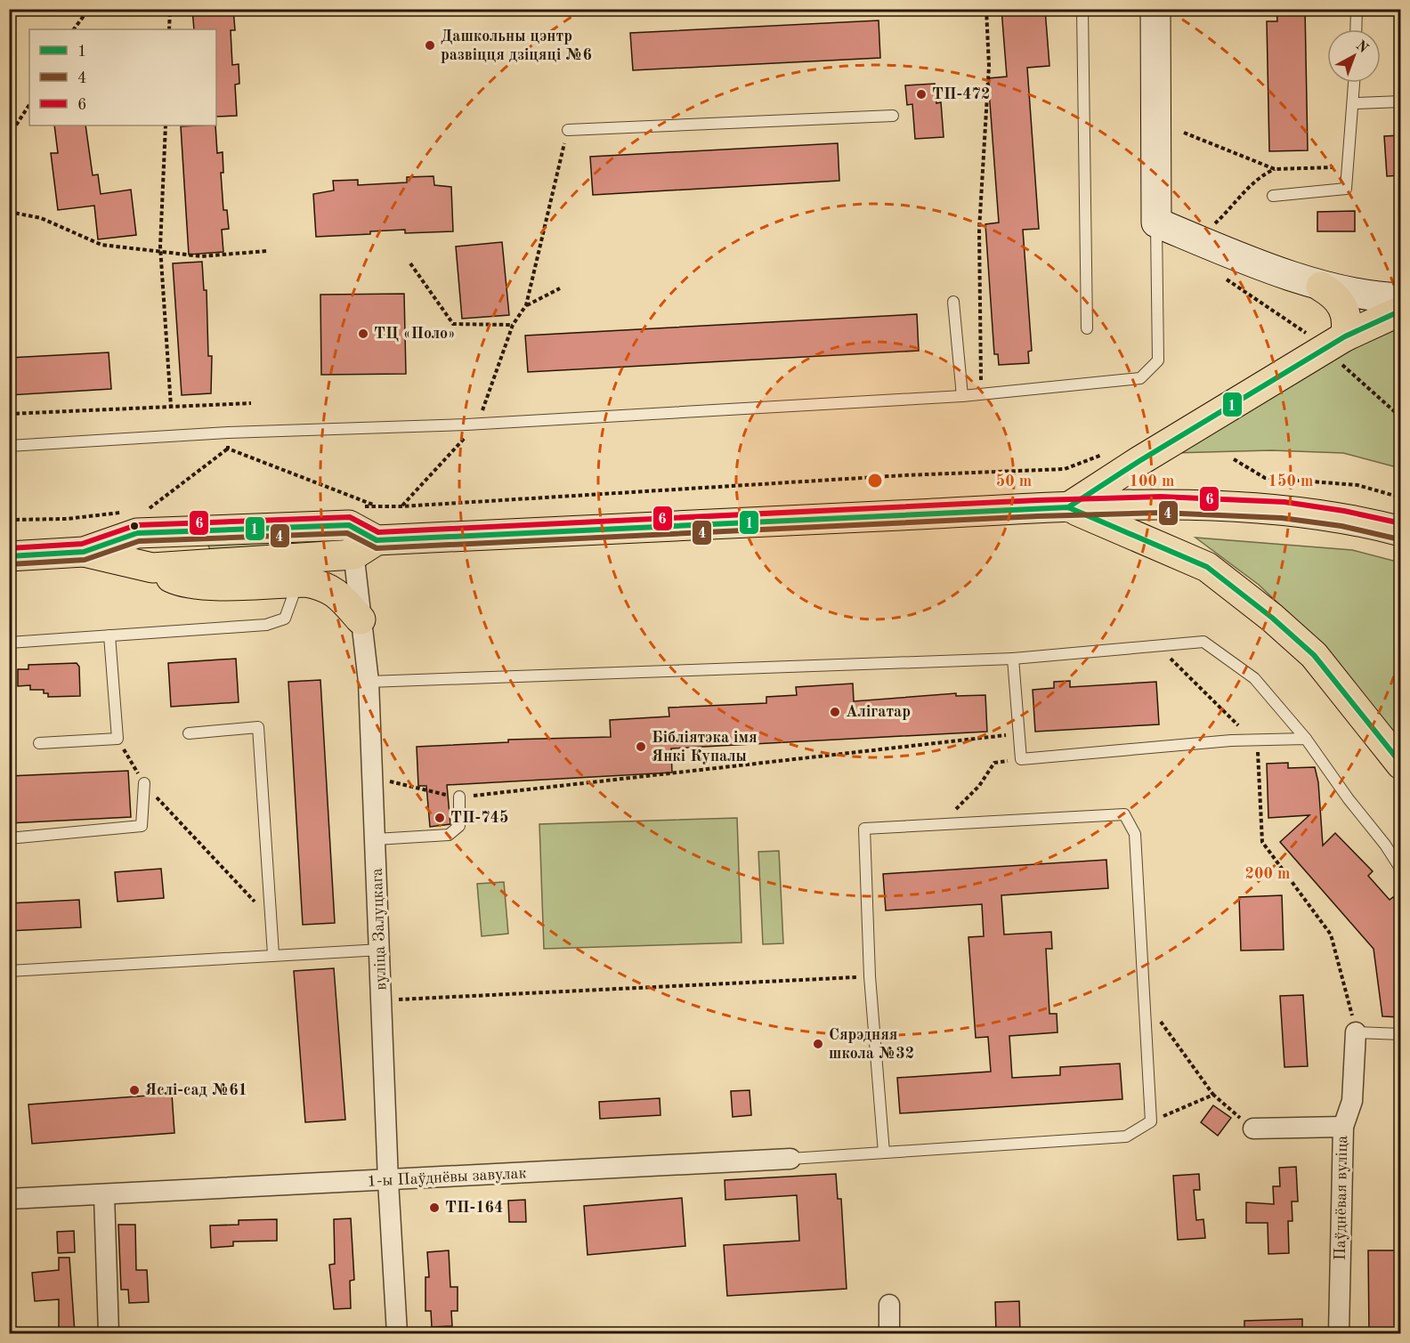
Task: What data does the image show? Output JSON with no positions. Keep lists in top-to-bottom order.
{
  "streets": {
    "street": ["вуліца Залуцкага", "1-ы Паўднёвы завулак", "Паўднёвая вуліца"]
  },
  "crossings": [
    ["вуліца Залуцкага", "1-ы Паўднёвы завулак"]
  ],
  "places": [
    "Дашкольны цэнтр развіцця дзіцяці №6",
    "ТП-472",
    "ТЦ «Поло»",
    "Алігатар",
    "Бібліятэка імя Янкі Купалы",
    "ТП-745",
    "Сярэдняя школа №32",
    "Яслі-сад №61",
    "ТП-164"
  ],
  "lines": ["transit line 1", "transit line 6", "transit line 4"],
  "legend": ["1", "4", "6"],
  "north": "top right",
  "rings": [
    "50 m",
    "100 m",
    "150 m",
    "200 m"
  ]
}
